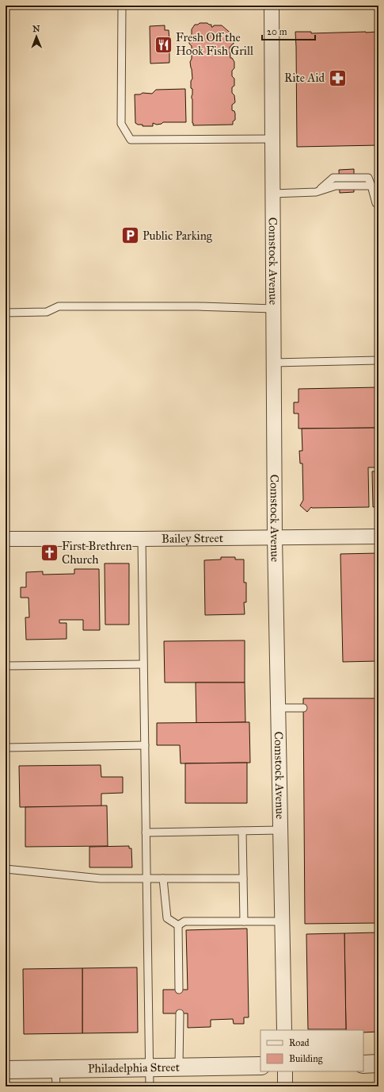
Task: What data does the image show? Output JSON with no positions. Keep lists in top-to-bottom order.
{
  "streets": {
    "street": ["Comstock Avenue", "Bailey Street", "Philadelphia Street"]
  },
  "crossings": [
    ["Comstock Avenue", "Bailey Street"]
  ],
  "places": {
    "restaurant": ["Fresh Off the Hook Fish Grill"],
    "pharmacy": ["Rite Aid"],
    "parking": ["Public Parking"],
    "church": ["First Brethren Church"]
  },
  "legend": ["Road", "Building"],
  "scale_bar": "20 m",
  "north": "top"
}
